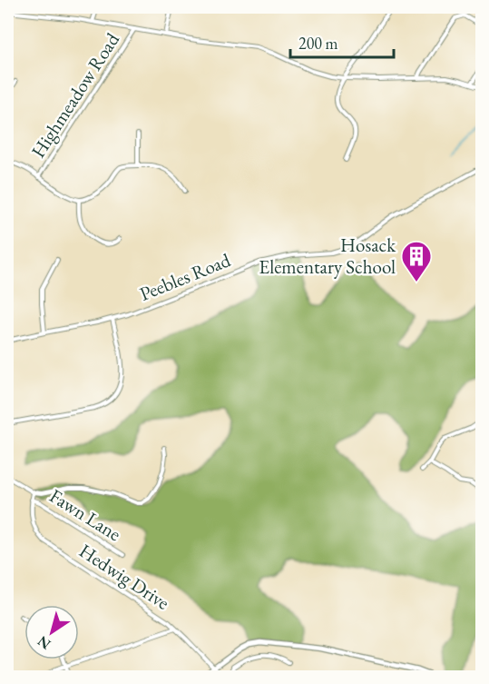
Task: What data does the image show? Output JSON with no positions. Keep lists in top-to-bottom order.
{
  "streets": {
    "street": [
      "Highmeadow Road",
      "Peebles Road",
      "Fawn Lane",
      "Hedwig Drive"
    ]
  },
  "crossings": [
    ["Fawn Lane", "Hedwig Drive"]
  ],
  "places": {
    "building": ["Hosack Elementary School"]
  },
  "scale_bar": "200 m",
  "north": "bottom left"
}
